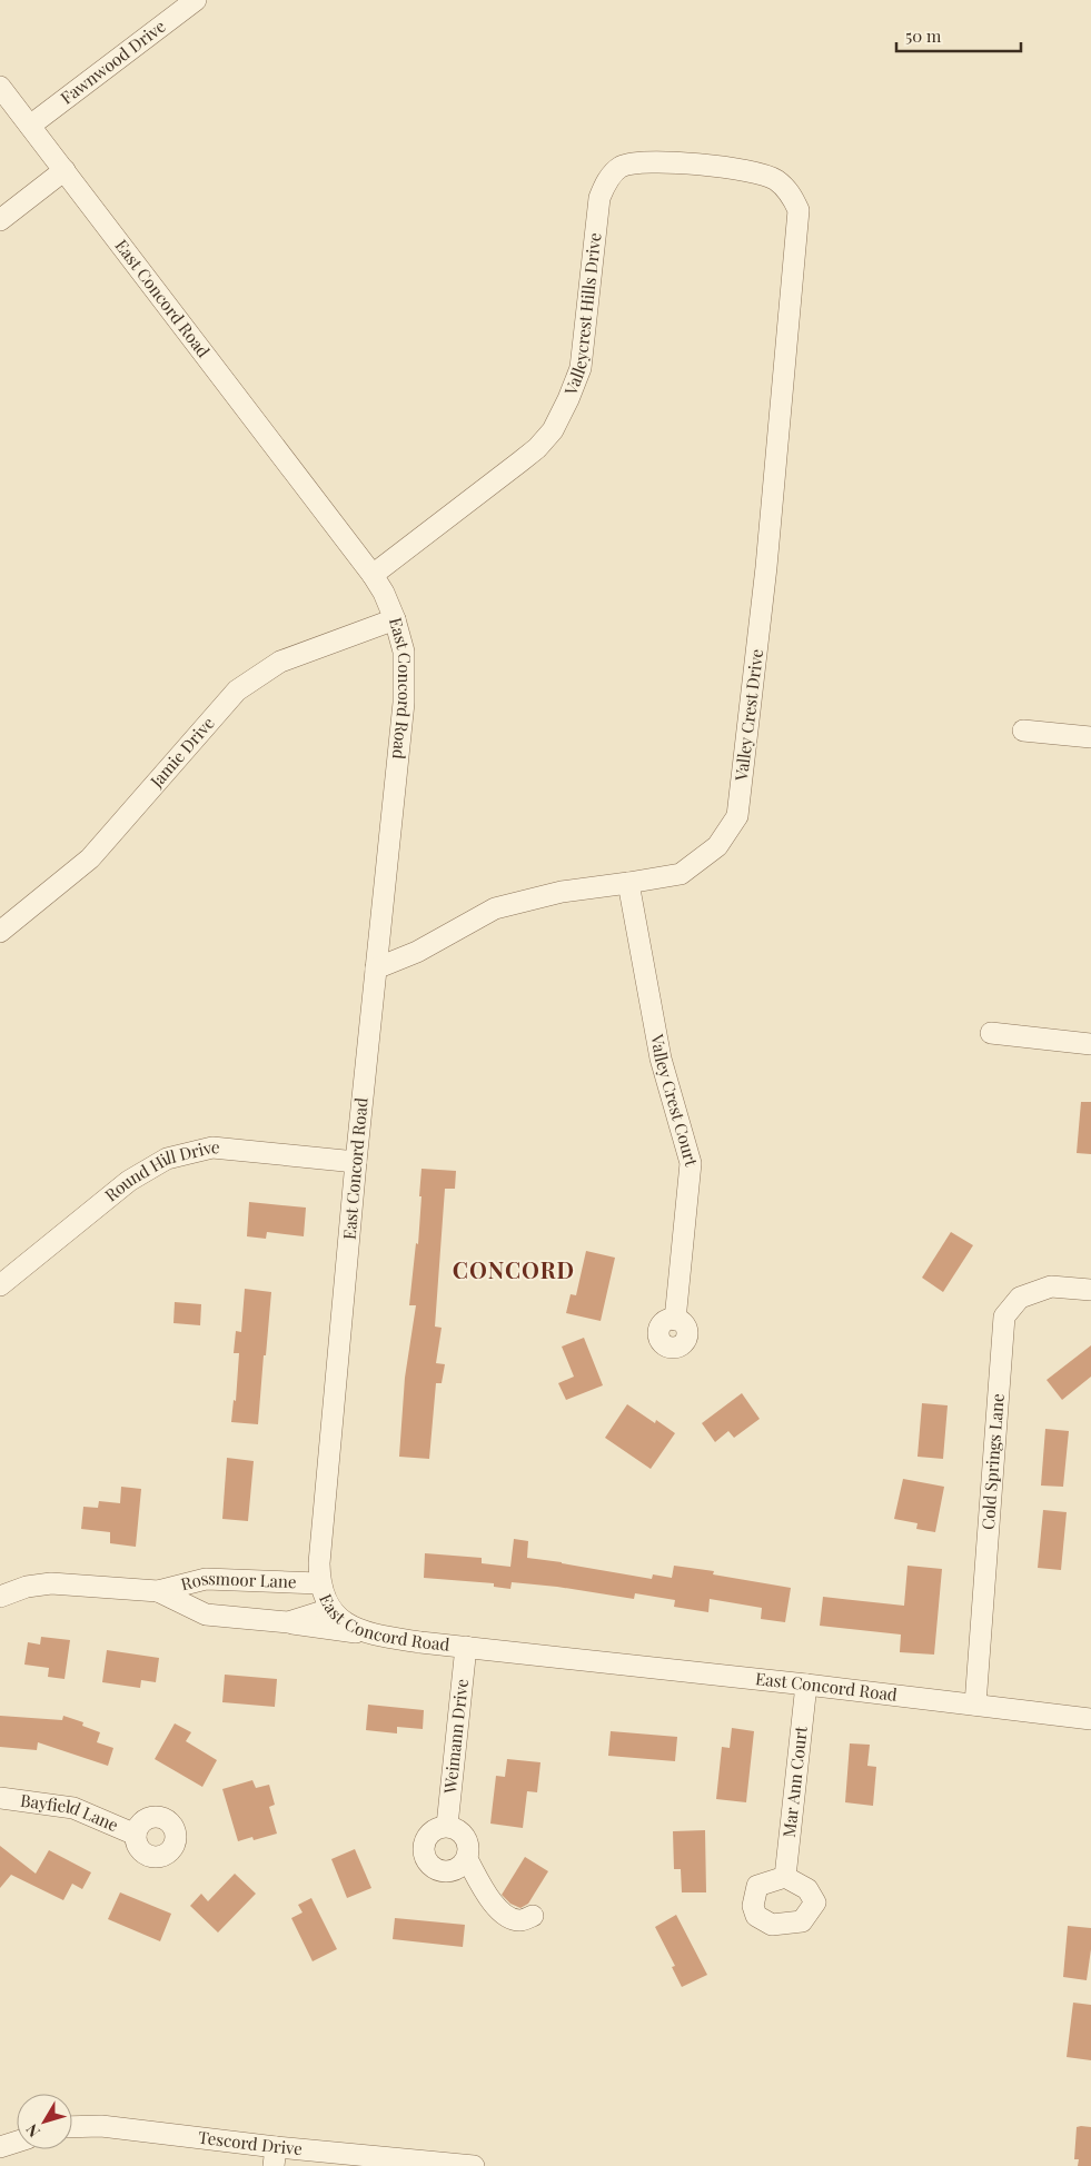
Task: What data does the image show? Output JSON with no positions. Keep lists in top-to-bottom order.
{
  "streets": {
    "street": [
      "Fawnwood Drive",
      "East Concord Road",
      "Valleycrest Hills Drive",
      "Valley Crest Drive",
      "Jamie Drive",
      "Valley Crest Court",
      "Round Hill Drive",
      "Cold Springs Lane",
      "Rossmoor Lane",
      "Weimann Drive",
      "Mar Ann Court",
      "Bayfield Lane",
      "Tescord Drive"
    ]
  },
  "crossings": [
    ["Fawnwood Drive", "East Concord Road"],
    ["East Concord Road", "Valleycrest Hills Drive"],
    ["East Concord Road", "Valley Crest Drive"],
    ["East Concord Road", "Jamie Drive"],
    ["East Concord Road", "Round Hill Drive"],
    ["East Concord Road", "Cold Springs Lane"],
    ["East Concord Road", "Rossmoor Lane"],
    ["East Concord Road", "Weimann Drive"],
    ["East Concord Road", "Mar Ann Court"],
    ["Valleycrest Hills Drive", "Valley Crest Drive"],
    ["Valley Crest Drive", "Valley Crest Court"]
  ],
  "districts": ["CONCORD"],
  "scale_bar": "50 m",
  "north": "bottom left"
}
